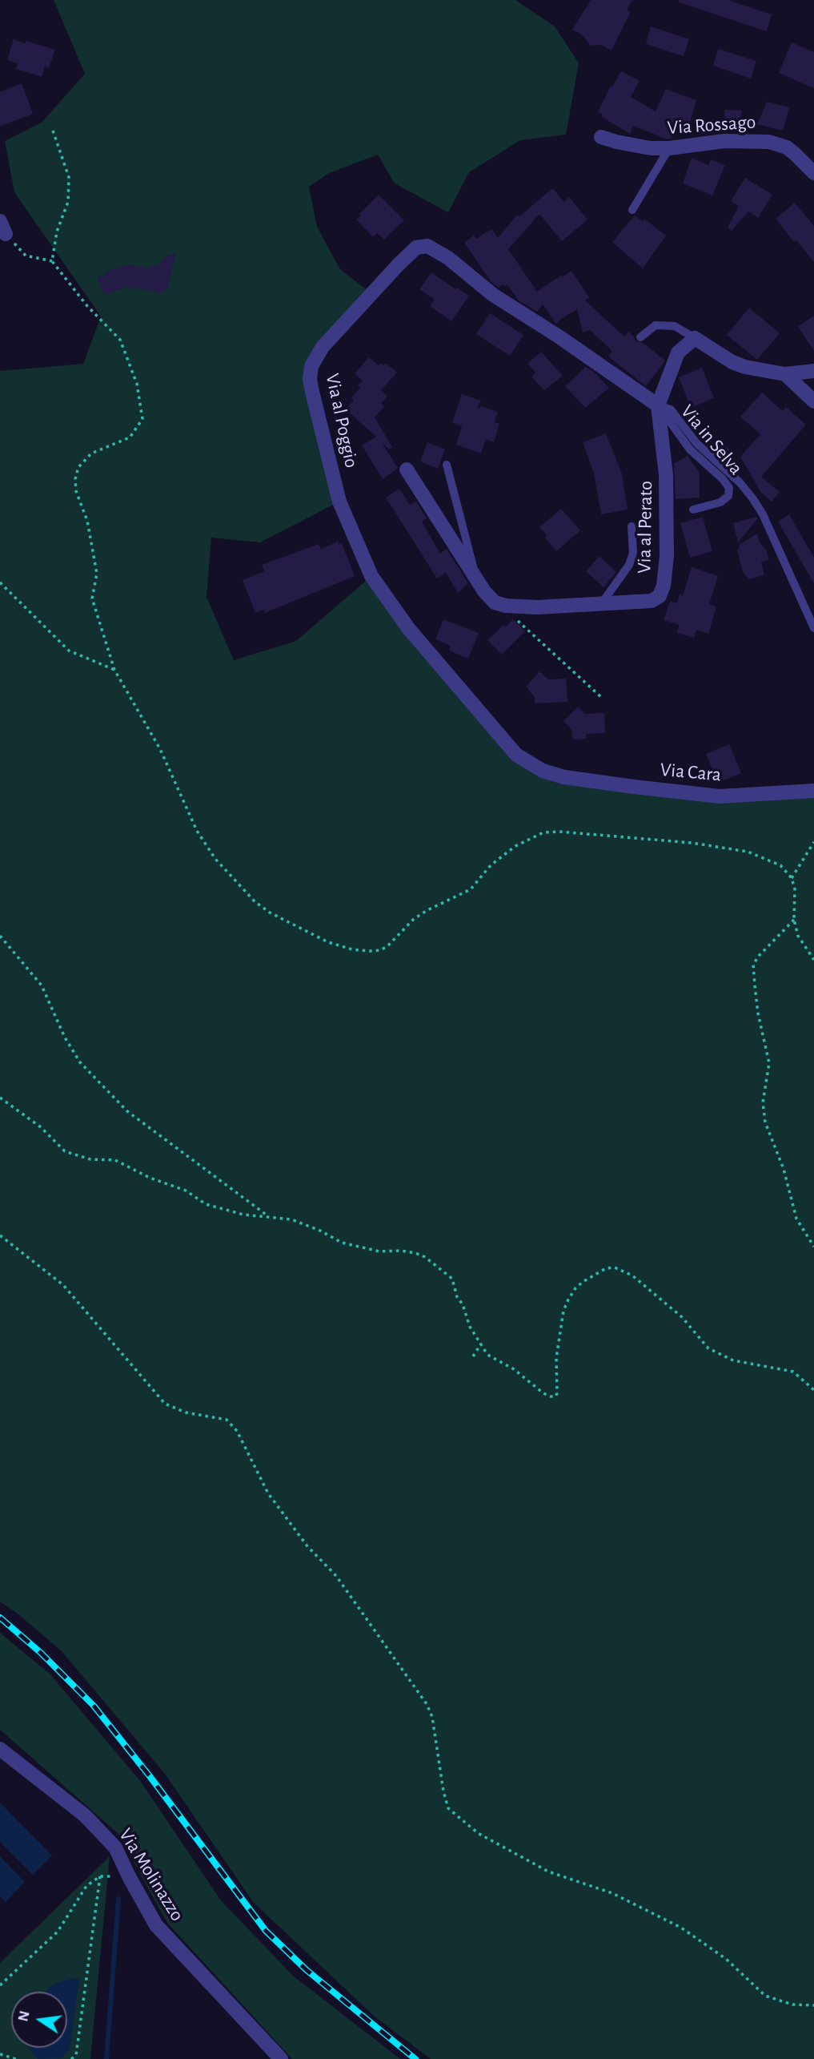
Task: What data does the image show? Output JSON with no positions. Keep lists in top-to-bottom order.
{
  "streets": {
    "street": [
      "Via Rossago",
      "Via al Poggio",
      "Via al Perato",
      "Via Cara",
      "Via Molinazzo"
    ],
    "lane": ["Via in Selva"]
  },
  "crossings": [
    ["Via al Poggio", "Via in Selva"],
    ["Via al Poggio", "Via al Perato"],
    ["Via al Poggio", "Via Cara"],
    ["Via in Selva", "Via al Perato"]
  ],
  "north": "left"
}
